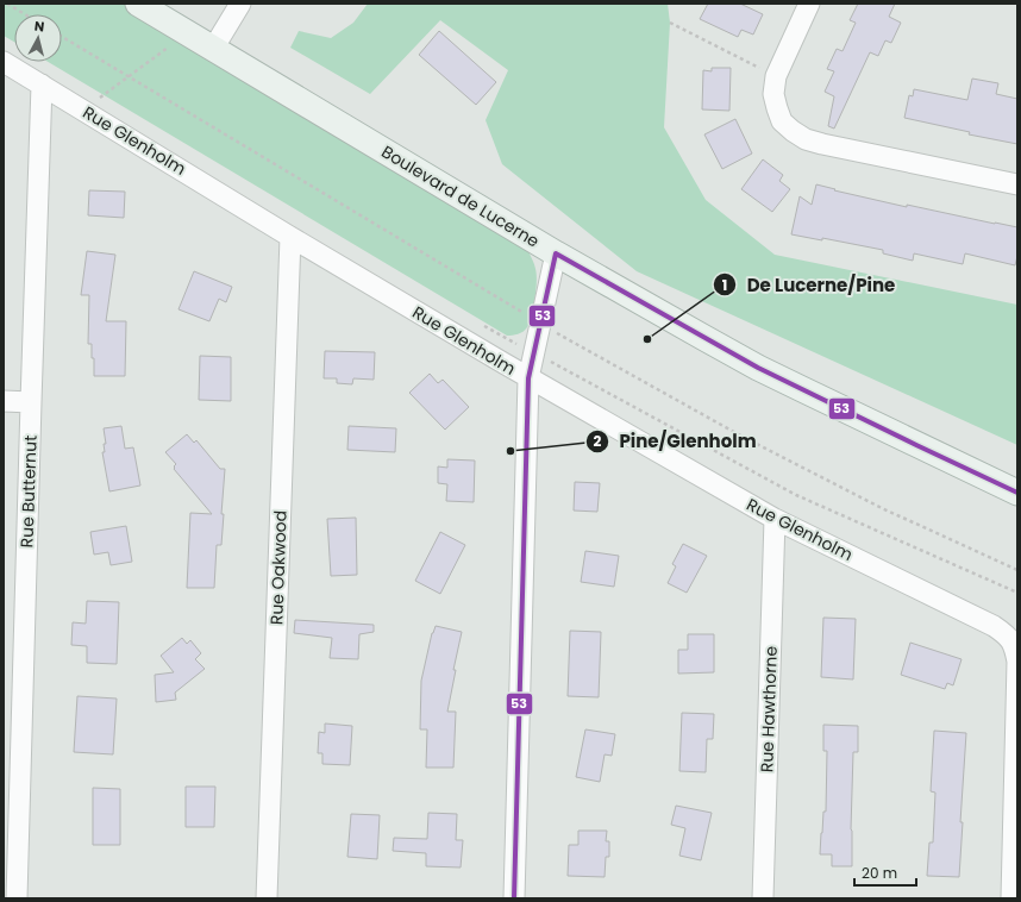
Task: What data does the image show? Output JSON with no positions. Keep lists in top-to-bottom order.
{
  "streets": {
    "main road": ["Boulevard de Lucerne"],
    "street": [
      "Rue Glenholm",
      "Rue Butternut",
      "Rue Oakwood",
      "Rue Hawthorne"
    ]
  },
  "crossings": [
    ["Rue Glenholm", "Rue Butternut"],
    ["Rue Glenholm", "Rue Oakwood"],
    ["Rue Glenholm", "Rue Hawthorne"]
  ],
  "places": ["De Lucerne/Pine", "Pine/Glenholm"],
  "lines": ["transit line 53"],
  "scale_bar": "20 m",
  "north": "top"
}
